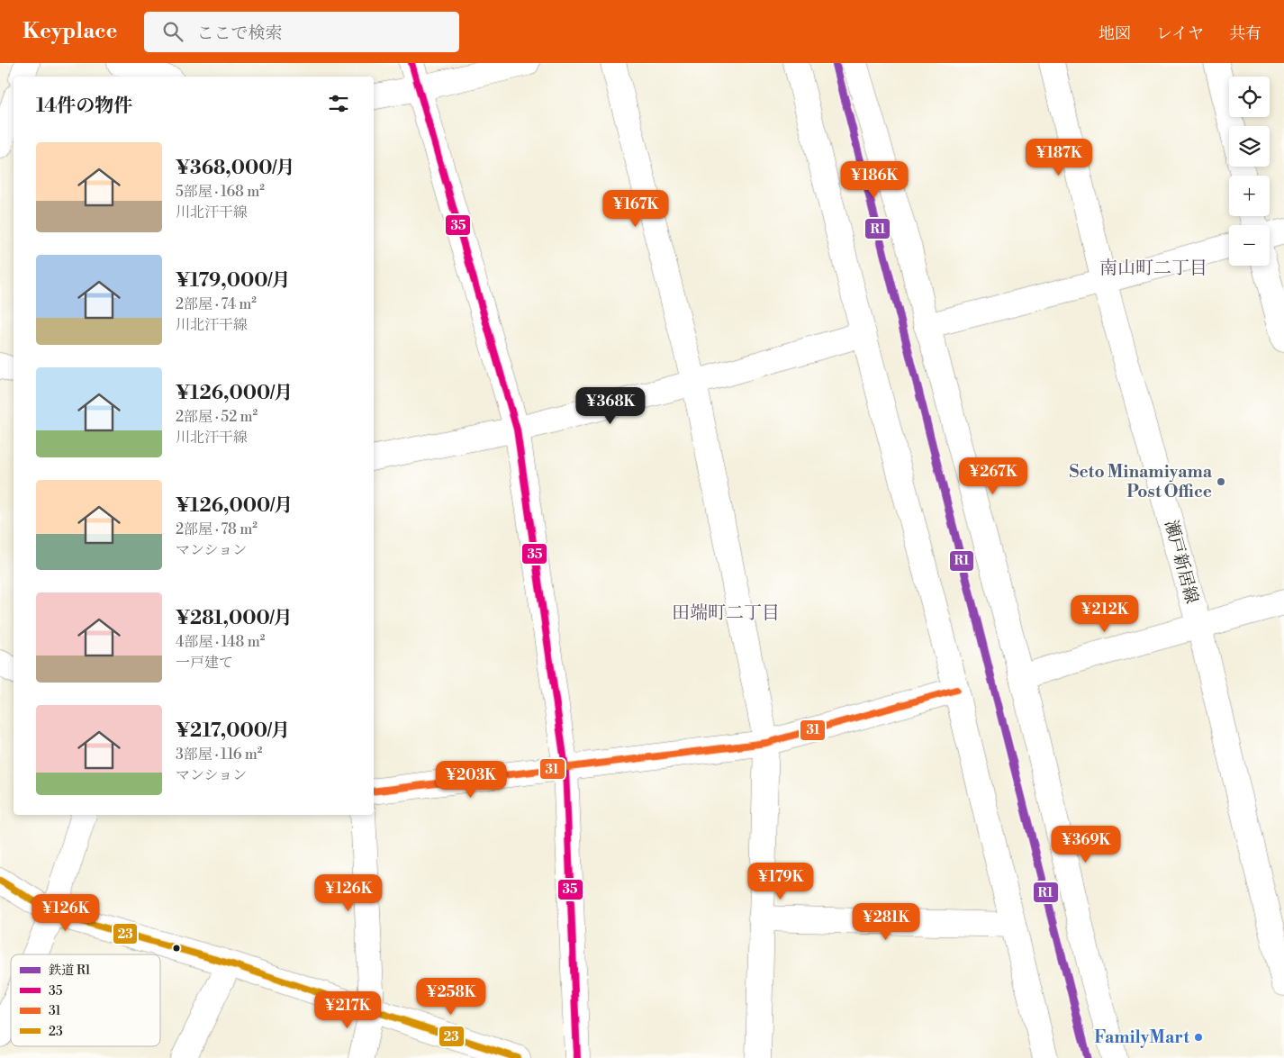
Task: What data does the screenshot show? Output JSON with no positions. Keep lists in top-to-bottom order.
{
  "streets": {
    "street": ["瀬戸新居線"]
  },
  "districts": ["南山町二丁目", "田端町二丁目"],
  "places": ["Seto Minamiyama Post Office", "FamilyMart"],
  "lines": [
    "rail line R1",
    "transit line 35",
    "transit line 31",
    "transit line 23"
  ],
  "legend": [
    "鉄道 R1",
    "35",
    "31",
    "23"
  ],
  "page": {
    "header": "Keyplace",
    "search": "ここで検索",
    "nav": ["地図", "レイヤ", "共有"],
    "map_buttons": ["+", "−"],
    "heading": "14件の物件",
    "list": [
      {
        "name": "¥368,000/月",
        "note": "5部屋 · 168 m² · 川北汗干線"
      },
      {
        "name": "¥179,000/月",
        "note": "2部屋 · 74 m² · 川北汗干線"
      },
      {
        "name": "¥126,000/月",
        "note": "2部屋 · 52 m² · 川北汗干線"
      },
      {
        "name": "¥126,000/月",
        "note": "2部屋 · 78 m² · マンション"
      },
      {
        "name": "¥281,000/月",
        "note": "4部屋 · 148 m² · 一戸建て"
      },
      {
        "name": "¥217,000/月",
        "note": "3部屋 · 116 m² · マンション"
      }
    ],
    "price": [
      "¥187K",
      "¥186K",
      "¥167K",
      "¥368K",
      "¥267K",
      "¥212K",
      "¥203K",
      "¥369K",
      "¥179K",
      "¥126K",
      "¥126K",
      "¥281K",
      "¥258K",
      "¥217K"
    ]
  }
}
